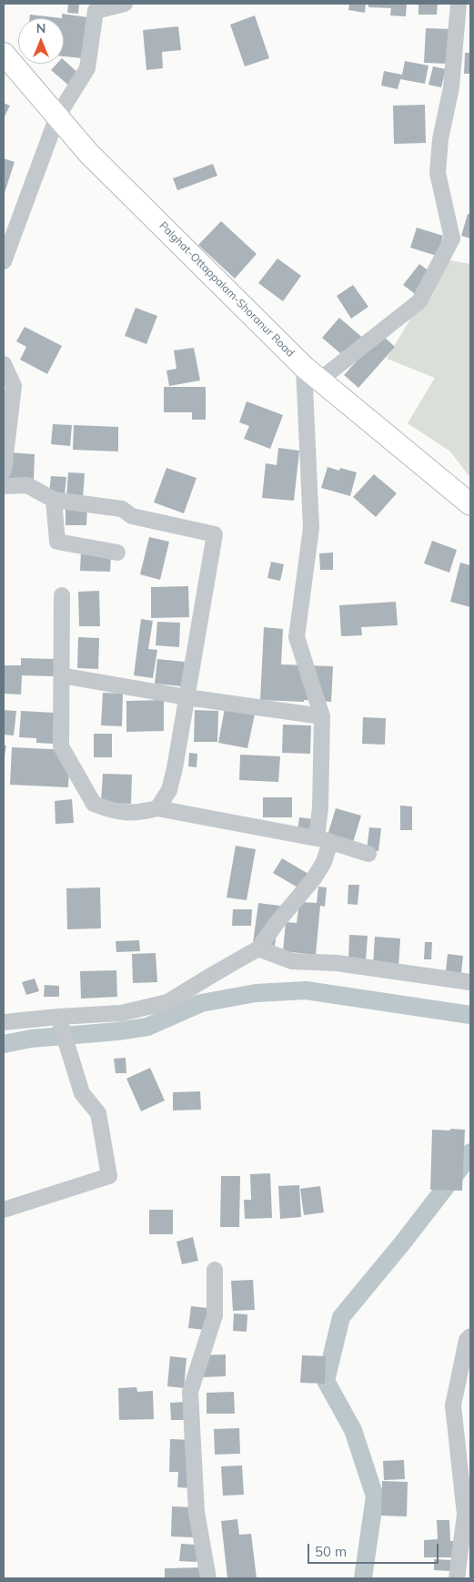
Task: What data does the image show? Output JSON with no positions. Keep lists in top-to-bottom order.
{
  "streets": {
    "main road": ["Palghat-Ottappalam-Shoranur Road"]
  },
  "scale_bar": "50 m",
  "north": "top"
}
